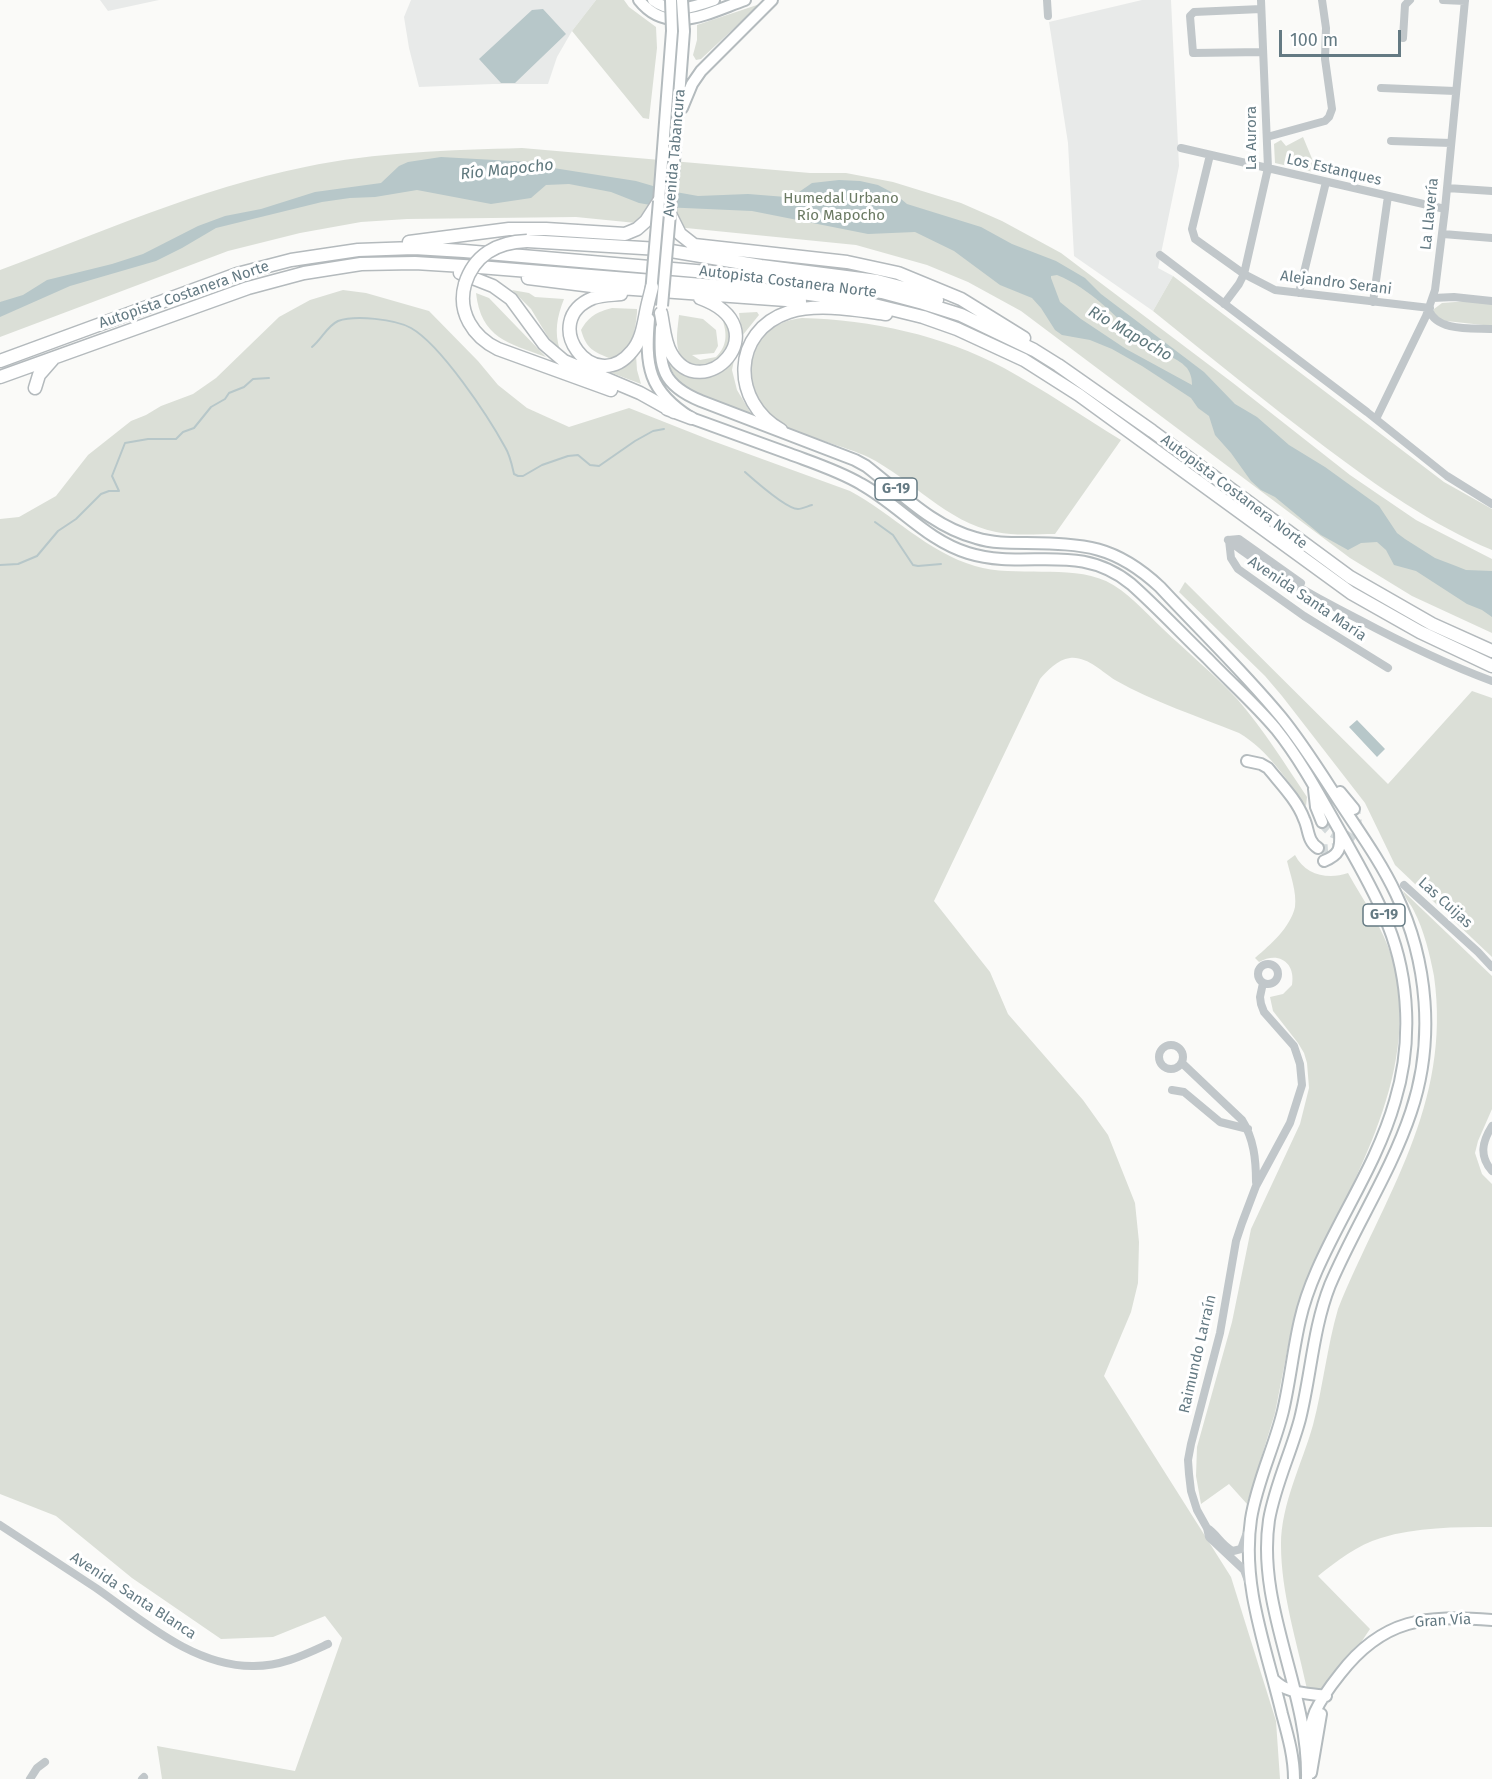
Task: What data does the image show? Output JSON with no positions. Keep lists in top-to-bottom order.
{
  "streets": {
    "highway": ["Autopista Costanera Norte"],
    "main road": ["Avenida Tabancura", "G-19", "Gran Vía"],
    "street": [
      "La Aurora",
      "Los Estanques",
      "La Llavería",
      "Alejandro Serani",
      "Avenida Santa María",
      "Las Cuijas",
      "Raimundo Larraín",
      "Avenida Santa Blanca"
    ]
  },
  "crossings": [
    ["La Aurora", "Los Estanques"],
    ["La Aurora", "Alejandro Serani"],
    ["Avenida Tabancura", "G-19"],
    ["Los Estanques", "La Llavería"],
    ["Los Estanques", "Alejandro Serani"],
    ["La Llavería", "Alejandro Serani"],
    ["G-19", "Raimundo Larraín"],
    ["G-19", "Gran Vía"]
  ],
  "water": ["Río Mapocho"],
  "parks": ["Humedal Urbano Río Mapocho"],
  "scale_bar": "100 m"
}
